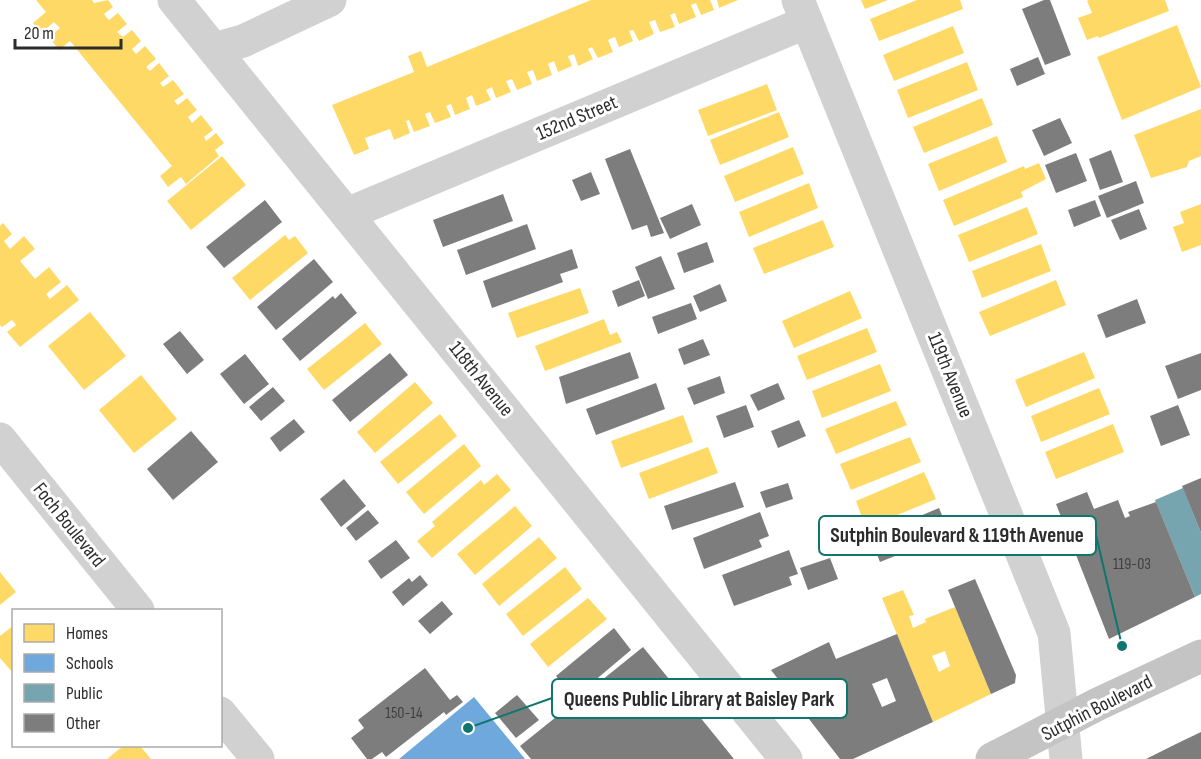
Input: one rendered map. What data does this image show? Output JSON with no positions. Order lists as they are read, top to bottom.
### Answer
{
  "streets": {
    "main road": ["Sutphin Boulevard"],
    "street": [
      "152nd Street",
      "119th Avenue",
      "118th Avenue",
      "Foch Boulevard"
    ]
  },
  "crossings": [
    ["152nd Street", "119th Avenue"],
    ["152nd Street", "118th Avenue"],
    ["119th Avenue", "Sutphin Boulevard"]
  ],
  "places": ["Sutphin Boulevard & 119th Avenue", "Queens Public Library at Baisley Park"],
  "house_numbers": ["119-03", "150-14"],
  "legend": [
    "Homes",
    "Schools",
    "Public",
    "Other"
  ],
  "scale_bar": "20 m"
}
